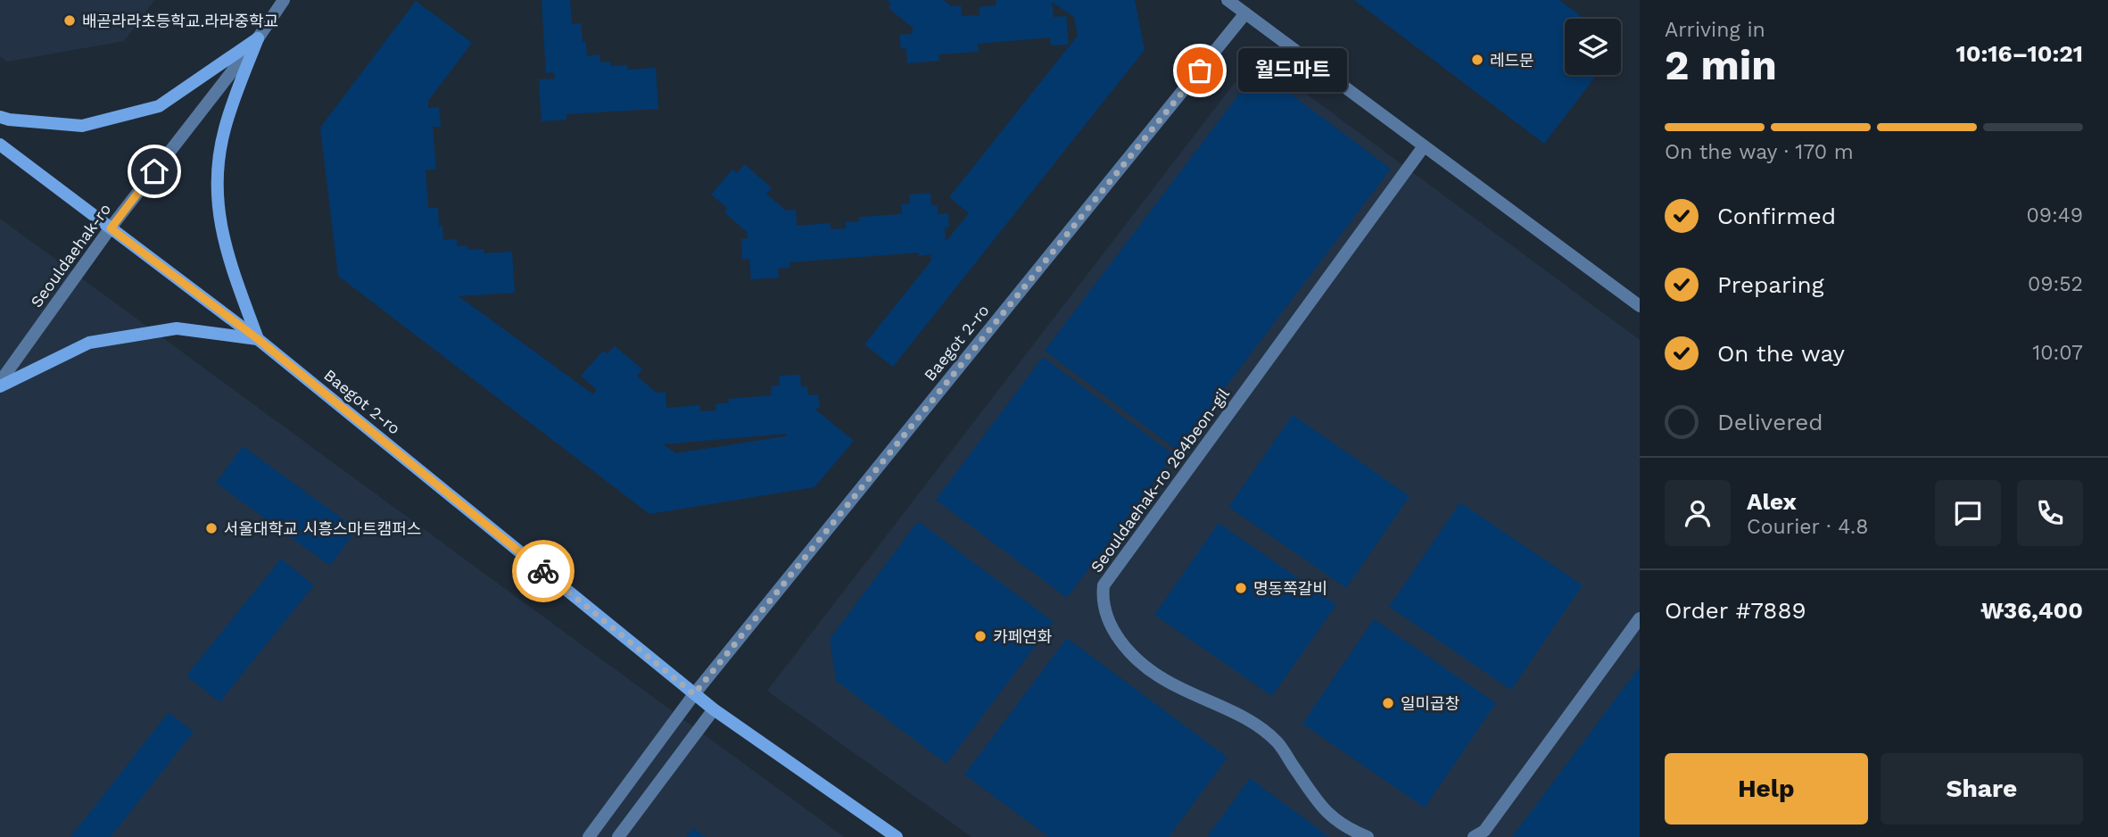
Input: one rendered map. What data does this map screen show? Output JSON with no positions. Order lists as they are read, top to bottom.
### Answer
{
  "streets": {
    "main road": ["Baegot 2-ro"],
    "street": ["Seouldaehak-ro", "Seouldaehak-ro 264beon-gil"]
  },
  "crossings": [
    ["Seouldaehak-ro", "Baegot 2-ro"]
  ],
  "places": [
    "배곧라라초등학교.라라중학교",
    "레드문",
    "월드마트",
    "서울대학교 시흥스마트캠퍼스",
    "명동쪽갈비",
    "카페연화",
    "일미곱창"
  ],
  "page": {
    "heading": ["2 min", "Arriving in", "10:16–10:21"],
    "panel": [
      "Alex",
      "Courier · 4.8",
      "Order #7889",
      "₩36,400"
    ],
    "bubble": "월드마트",
    "bar": "On the way · 170 m",
    "list": [
      ["Confirmed", "09:49"],
      ["Preparing", "09:52"],
      ["On the way", "10:07"],
      "Delivered"
    ],
    "buttons": ["Help", "Share"]
  }
}
